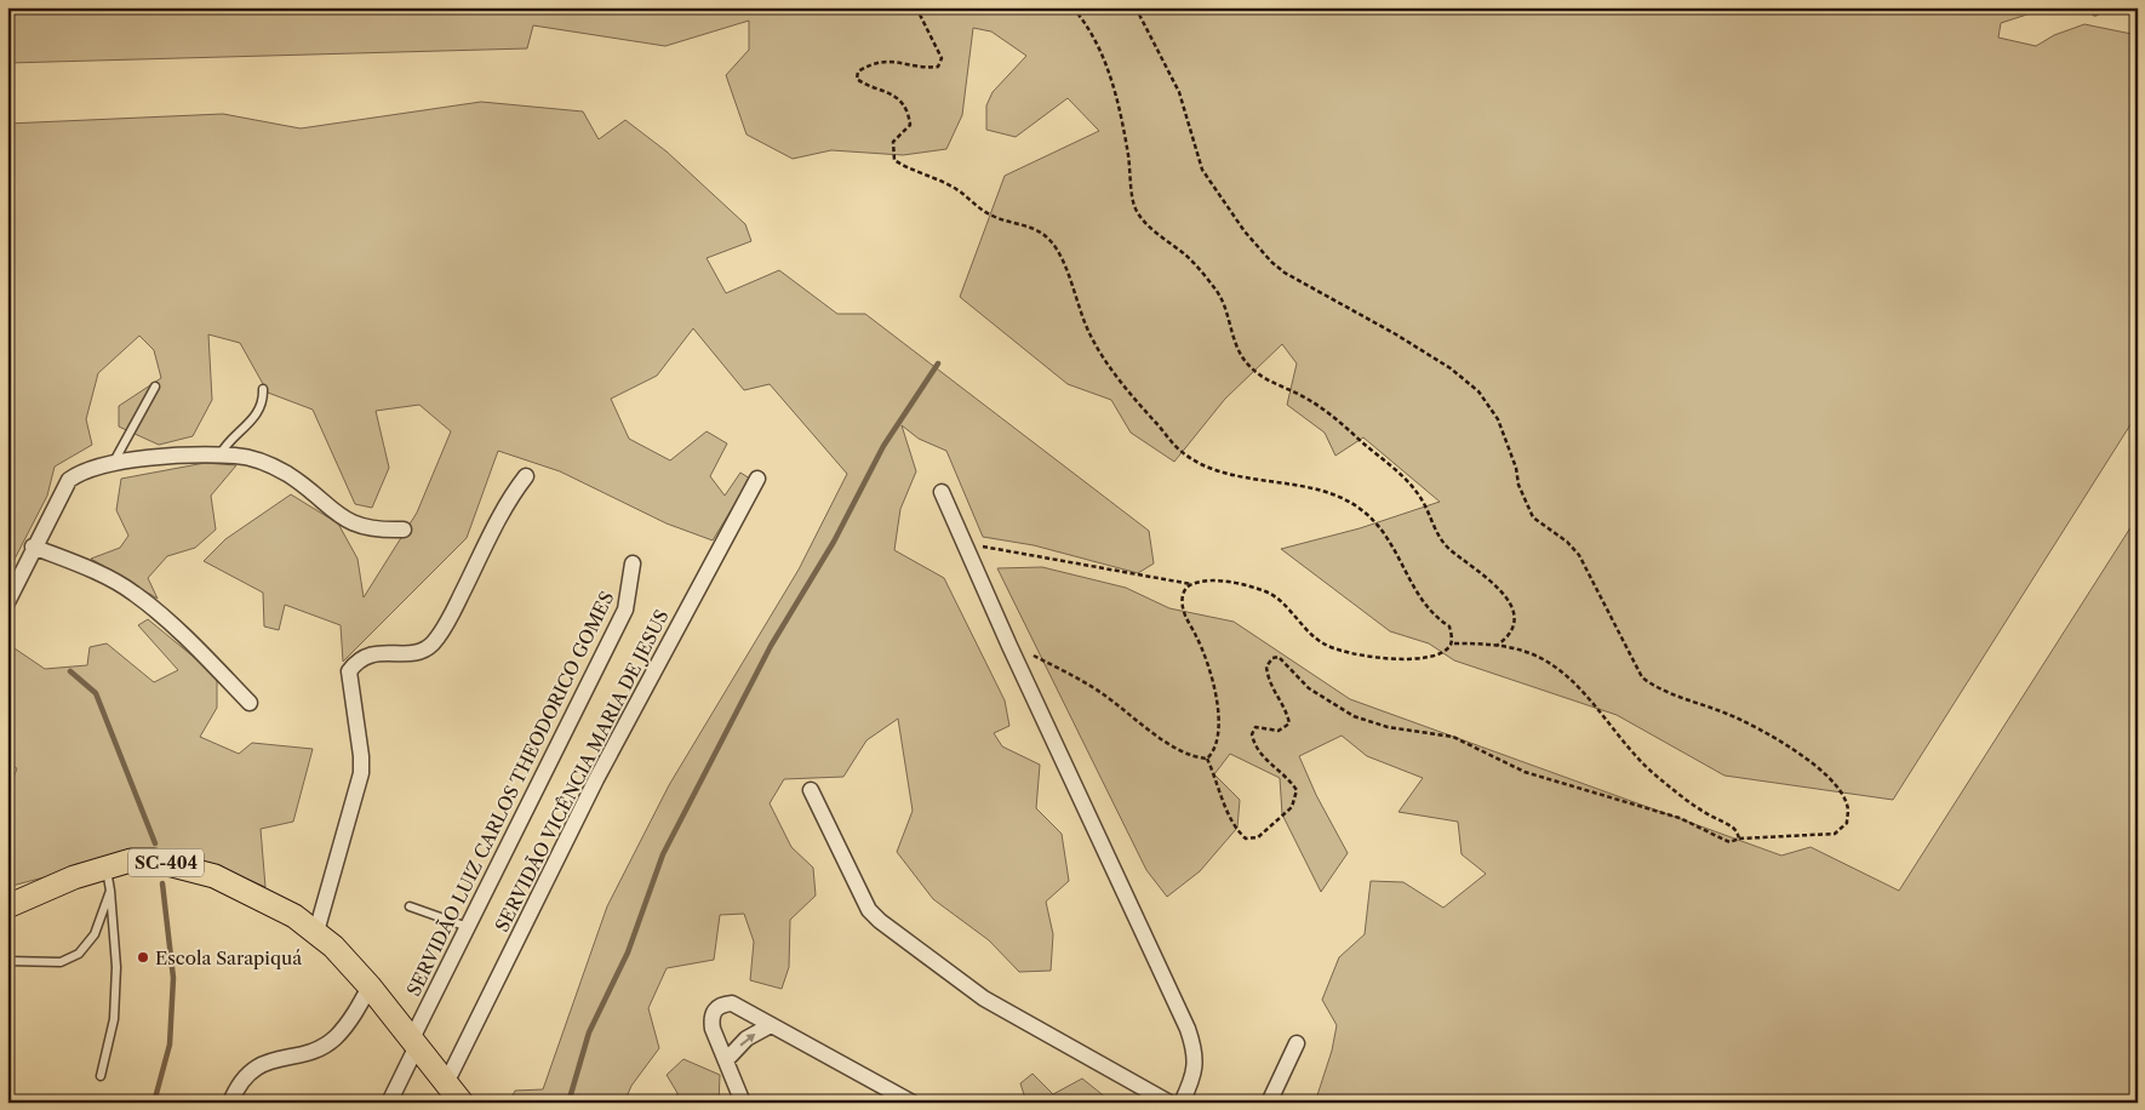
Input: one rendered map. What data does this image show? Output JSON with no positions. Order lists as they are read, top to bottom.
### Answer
{
  "streets": {
    "main road": ["SC-404"],
    "street": ["SERVIDÃO VICÊNCIA MARIA DE JESUS", "SERVIDÃO LUIZ CARLOS THEODORICO GOMES"]
  },
  "crossings": [
    ["SERVIDÃO VICÊNCIA MARIA DE JESUS", "SC-404"],
    ["SERVIDÃO LUIZ CARLOS THEODORICO GOMES", "SC-404"]
  ],
  "places": ["Escola Sarapiquá"]
}
